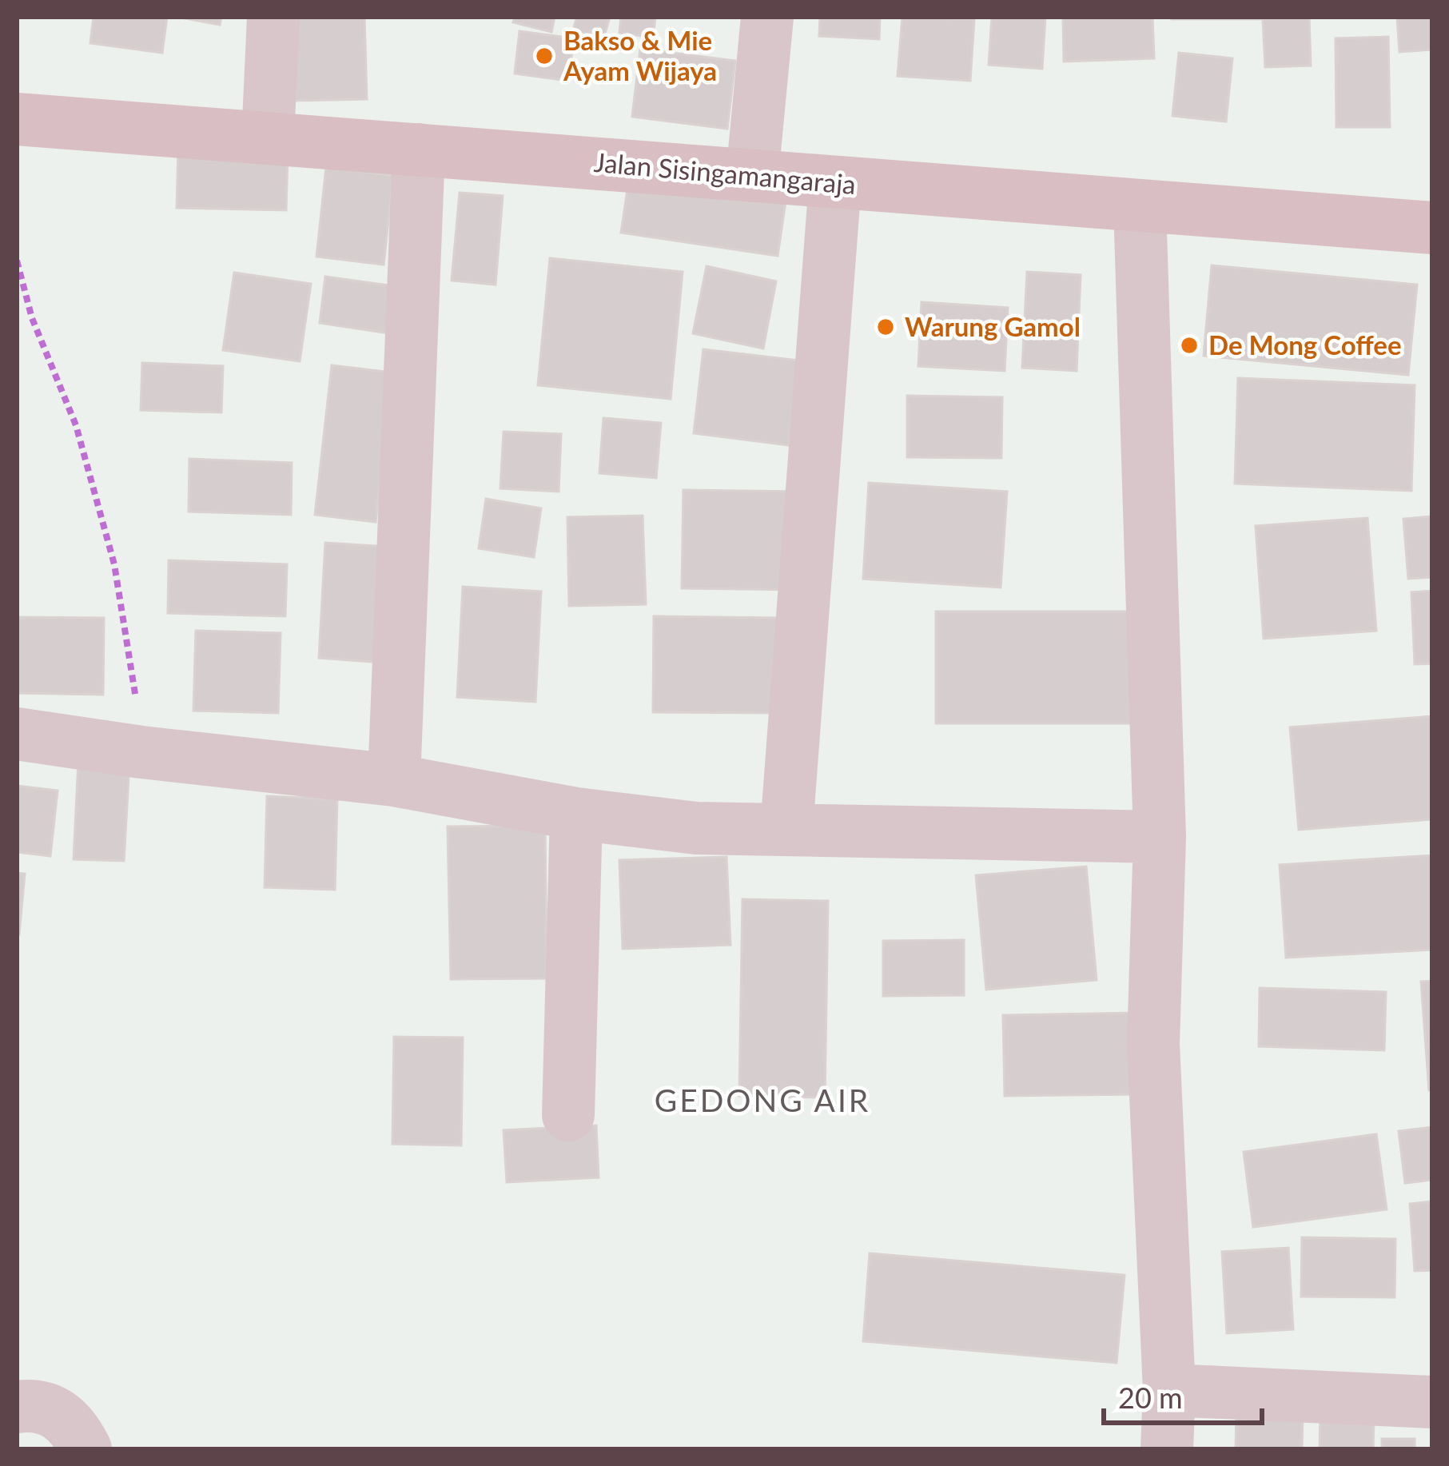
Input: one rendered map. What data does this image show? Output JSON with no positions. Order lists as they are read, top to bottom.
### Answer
{
  "streets": {
    "main road": ["Jalan Sisingamangaraja"]
  },
  "districts": ["GEDONG AIR"],
  "places": ["Bakso & Mie Ayam Wijaya", "Warung Gamol", "De Mong Coffee"],
  "scale_bar": "20 m"
}
